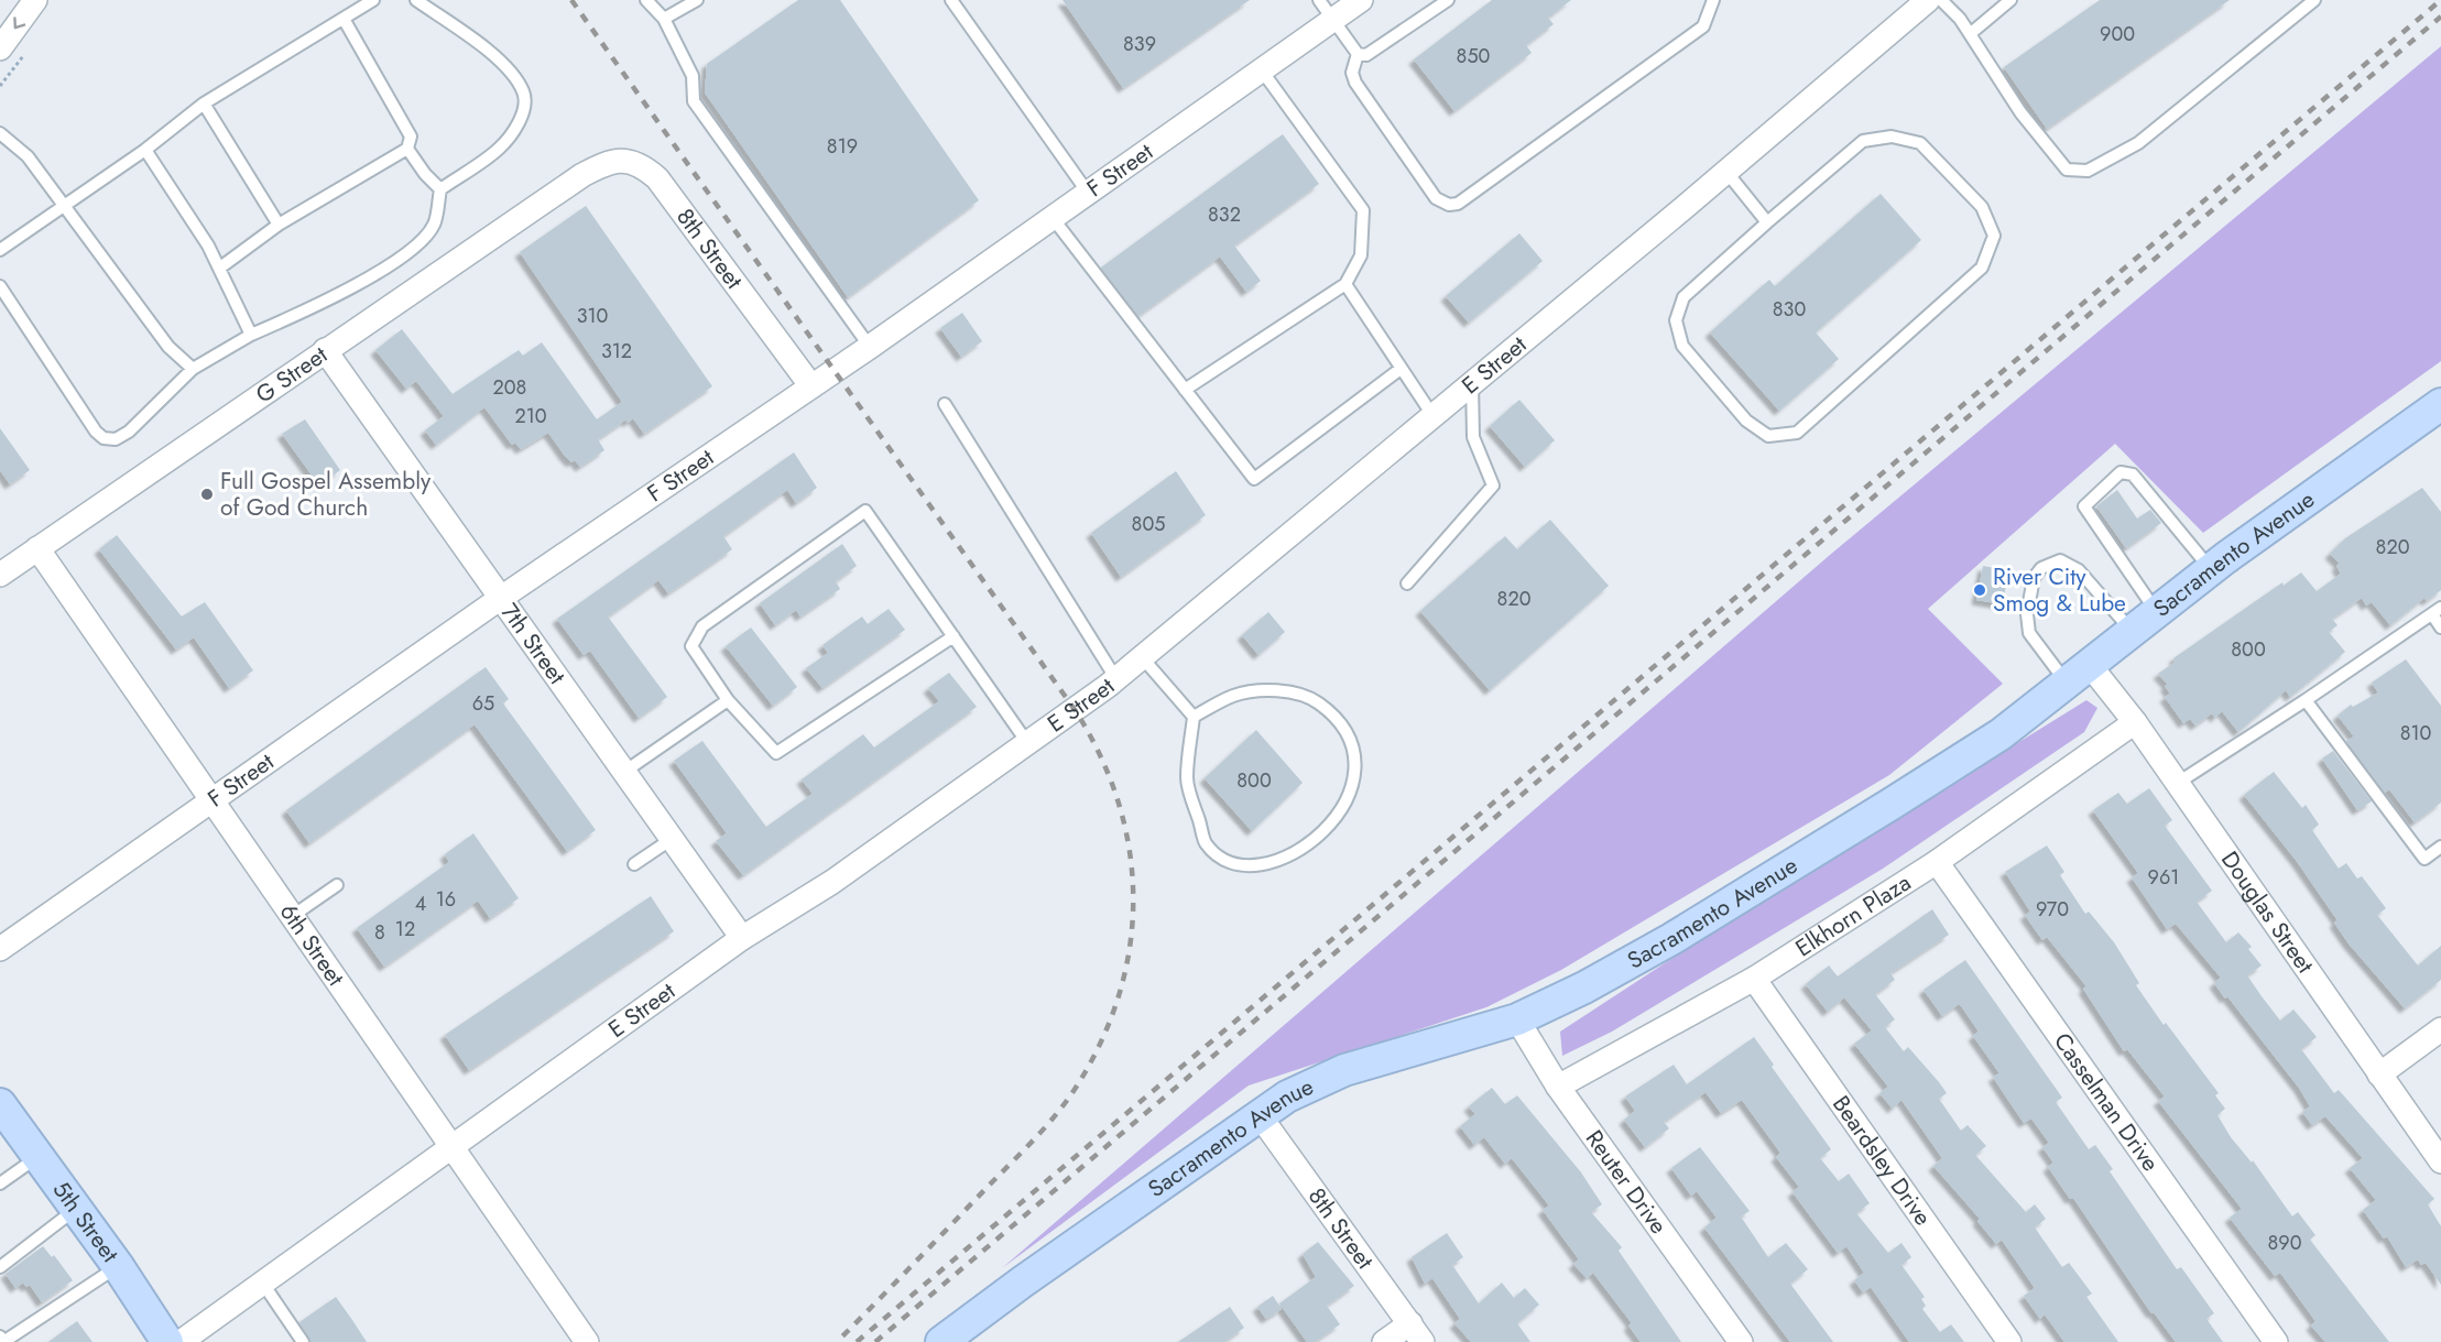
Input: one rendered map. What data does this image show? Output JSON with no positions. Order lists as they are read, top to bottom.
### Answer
{
  "streets": {
    "main road": ["Sacramento Avenue", "5th Street"],
    "street": [
      "F Street",
      "8th Street",
      "E Street",
      "G Street",
      "7th Street",
      "Douglas Street",
      "Elkhorn Plaza",
      "6th Street",
      "Casselman Drive",
      "Beardsley Drive",
      "Reuter Drive"
    ]
  },
  "crossings": [
    ["F Street", "8th Street"],
    ["F Street", "7th Street"],
    ["F Street", "6th Street"],
    ["8th Street", "G Street"],
    ["8th Street", "Sacramento Avenue"],
    ["E Street", "7th Street"],
    ["E Street", "6th Street"],
    ["G Street", "7th Street"],
    ["G Street", "6th Street"],
    ["Sacramento Avenue", "Douglas Street"],
    ["Sacramento Avenue", "Reuter Drive"],
    ["Douglas Street", "Elkhorn Plaza"],
    ["Elkhorn Plaza", "Casselman Drive"],
    ["Elkhorn Plaza", "Beardsley Drive"],
    ["Elkhorn Plaza", "Reuter Drive"]
  ],
  "places": ["Full Gospel Assembly of God Church", "River City Smog & Lube"],
  "house_numbers": [
    "900",
    "839",
    "850",
    "819",
    "832",
    "830",
    "310",
    "312",
    "208",
    "210",
    "805",
    "820",
    "820",
    "800",
    "65",
    "810",
    "800",
    "961",
    "16",
    "4",
    "970",
    "12",
    "8",
    "890"
  ]
}
